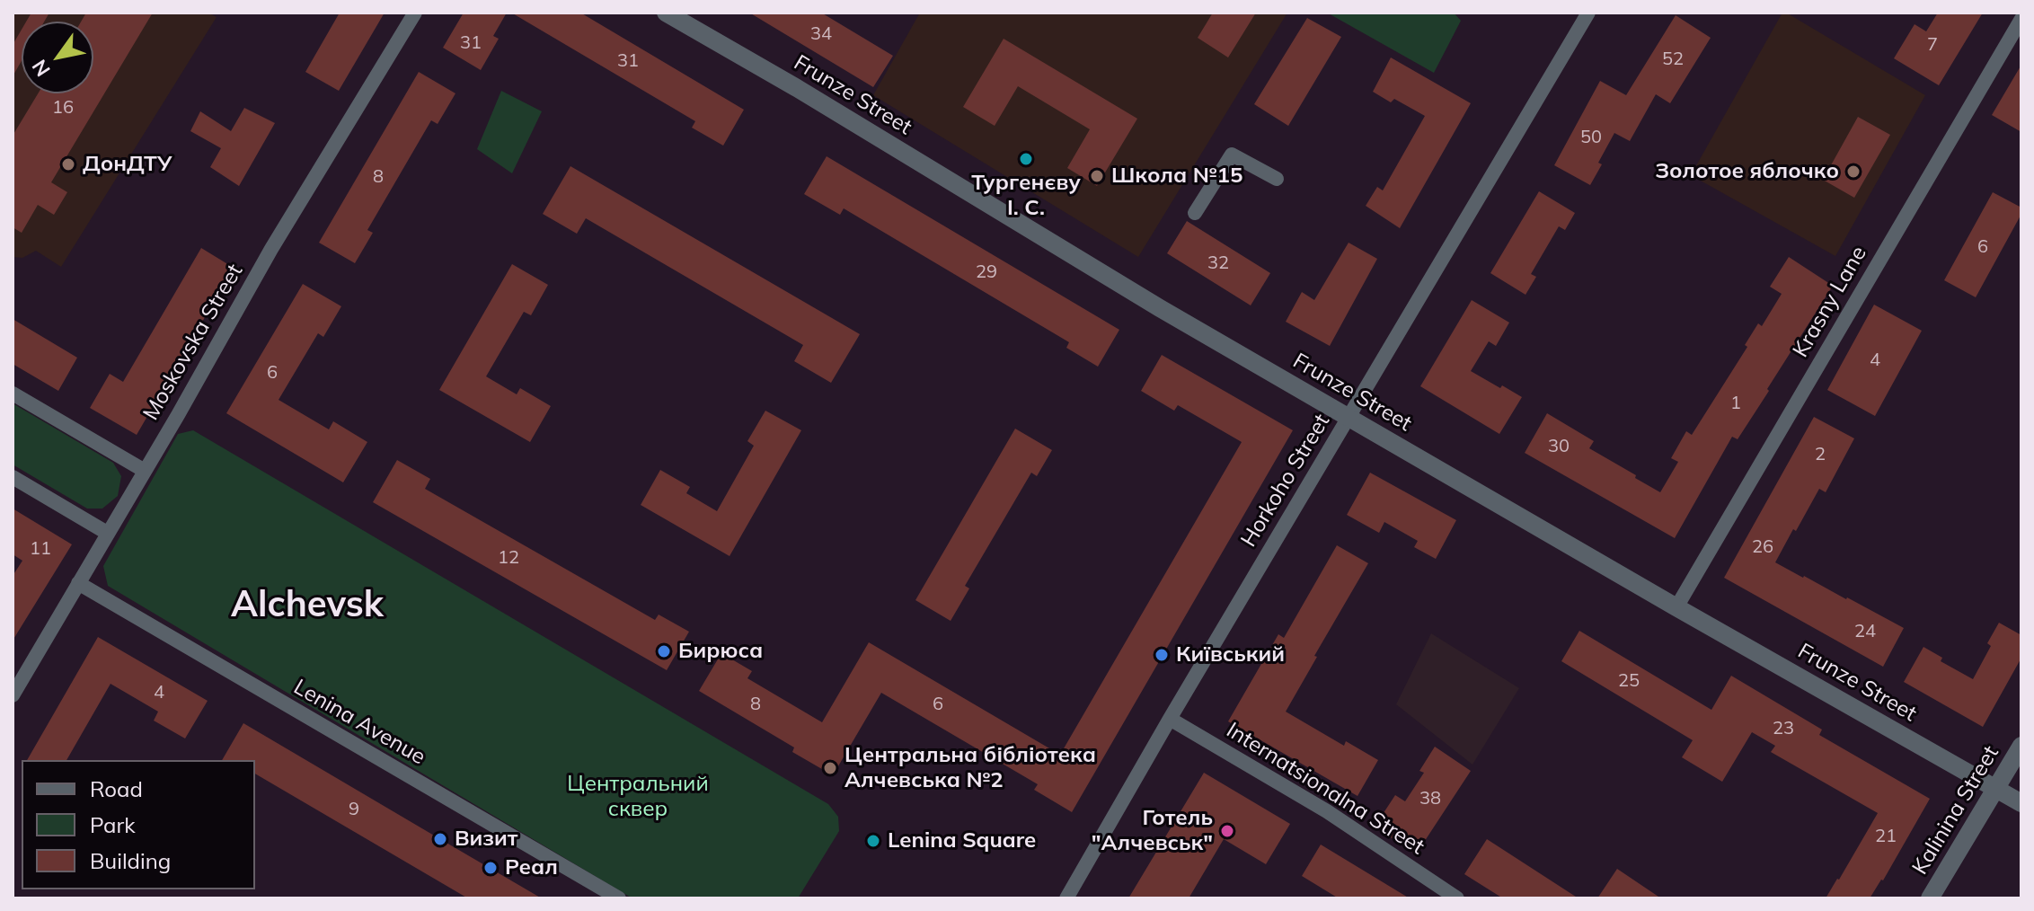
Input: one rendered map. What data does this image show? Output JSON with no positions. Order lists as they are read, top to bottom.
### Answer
{
  "streets": {
    "street": [
      "Frunze Street",
      "Krasny Lane",
      "Moskovska Street",
      "Horkoho Street",
      "Lenina Avenue",
      "Internatsionalna Street",
      "Kalinina Street"
    ]
  },
  "crossings": [
    ["Frunze Street", "Krasny Lane"],
    ["Frunze Street", "Horkoho Street"],
    ["Frunze Street", "Kalinina Street"],
    ["Moskovska Street", "Lenina Avenue"],
    ["Horkoho Street", "Internatsionalna Street"]
  ],
  "districts": ["Alchevsk"],
  "parks": ["Центральний сквер"],
  "places": [
    "Тургенєву І. С.",
    "ДонДТУ",
    "Золотое яблочко",
    "Школа №15",
    "Бирюса",
    "Київський",
    "Центральна бібліотека Алчевська №2",
    "Готель \"Алчевськ\"",
    "Визит",
    "Lenina Square",
    "Реал"
  ],
  "house_numbers": [
    "34",
    "31",
    "7",
    "52",
    "31",
    "16",
    "50",
    "8",
    "6",
    "32",
    "29",
    "4",
    "6",
    "1",
    "30",
    "2",
    "26",
    "11",
    "12",
    "24",
    "25",
    "4",
    "8",
    "6",
    "23",
    "38",
    "9",
    "21"
  ],
  "legend": ["Road", "Park", "Building"],
  "north": "bottom left"
}
